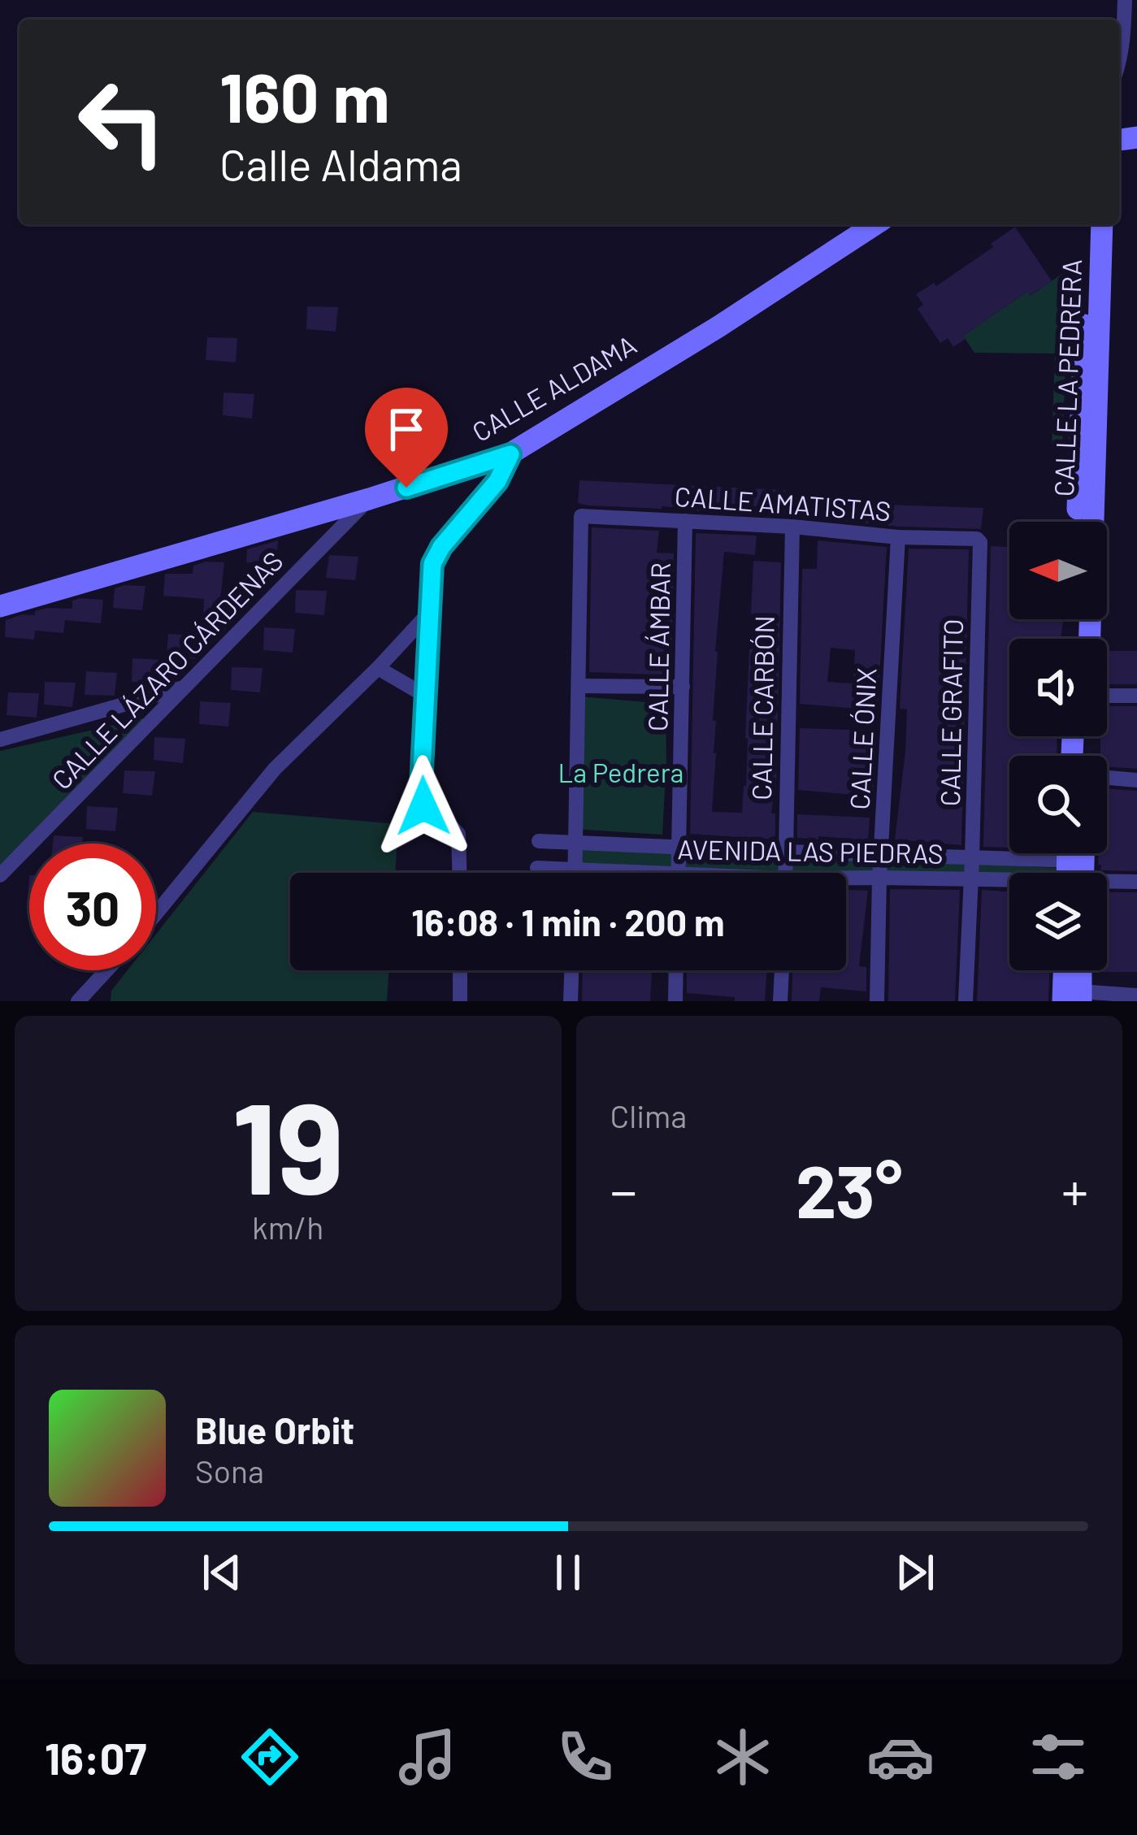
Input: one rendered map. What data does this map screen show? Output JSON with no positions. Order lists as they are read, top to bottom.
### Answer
{
  "streets": {
    "main road": ["CALLE LA PEDRERA", "CALLE ALDAMA"],
    "street": [
      "CALLE AMATISTAS",
      "CALLE ÁMBAR",
      "CALLE LÁZARO CÁRDENAS",
      "CALLE CARBÓN",
      "CALLE GRAFITO",
      "CALLE ÓNIX",
      "AVENIDA LAS PIEDRAS"
    ]
  },
  "crossings": [
    ["CALLE ALDAMA", "CALLE LÁZARO CÁRDENAS"],
    ["CALLE AMATISTAS", "CALLE ÁMBAR"],
    ["CALLE AMATISTAS", "CALLE CARBÓN"],
    ["CALLE AMATISTAS", "CALLE GRAFITO"],
    ["CALLE AMATISTAS", "CALLE ÓNIX"],
    ["CALLE ÁMBAR", "AVENIDA LAS PIEDRAS"],
    ["CALLE CARBÓN", "AVENIDA LAS PIEDRAS"],
    ["CALLE GRAFITO", "AVENIDA LAS PIEDRAS"],
    ["CALLE ÓNIX", "AVENIDA LAS PIEDRAS"]
  ],
  "parks": ["La Pedrera"],
  "north": "left",
  "page": {
    "turn": ["160 m", "Calle Aldama"],
    "limit": "30",
    "trip": "16:08 · 1 min · 200 m",
    "tile": [
      ["19", "km/h"],
      "Clima"
    ],
    "heat": ["−", "23°", "+"],
    "song": ["Blue Orbit", "Sona"],
    "tabs": "16:07"
  }
}
